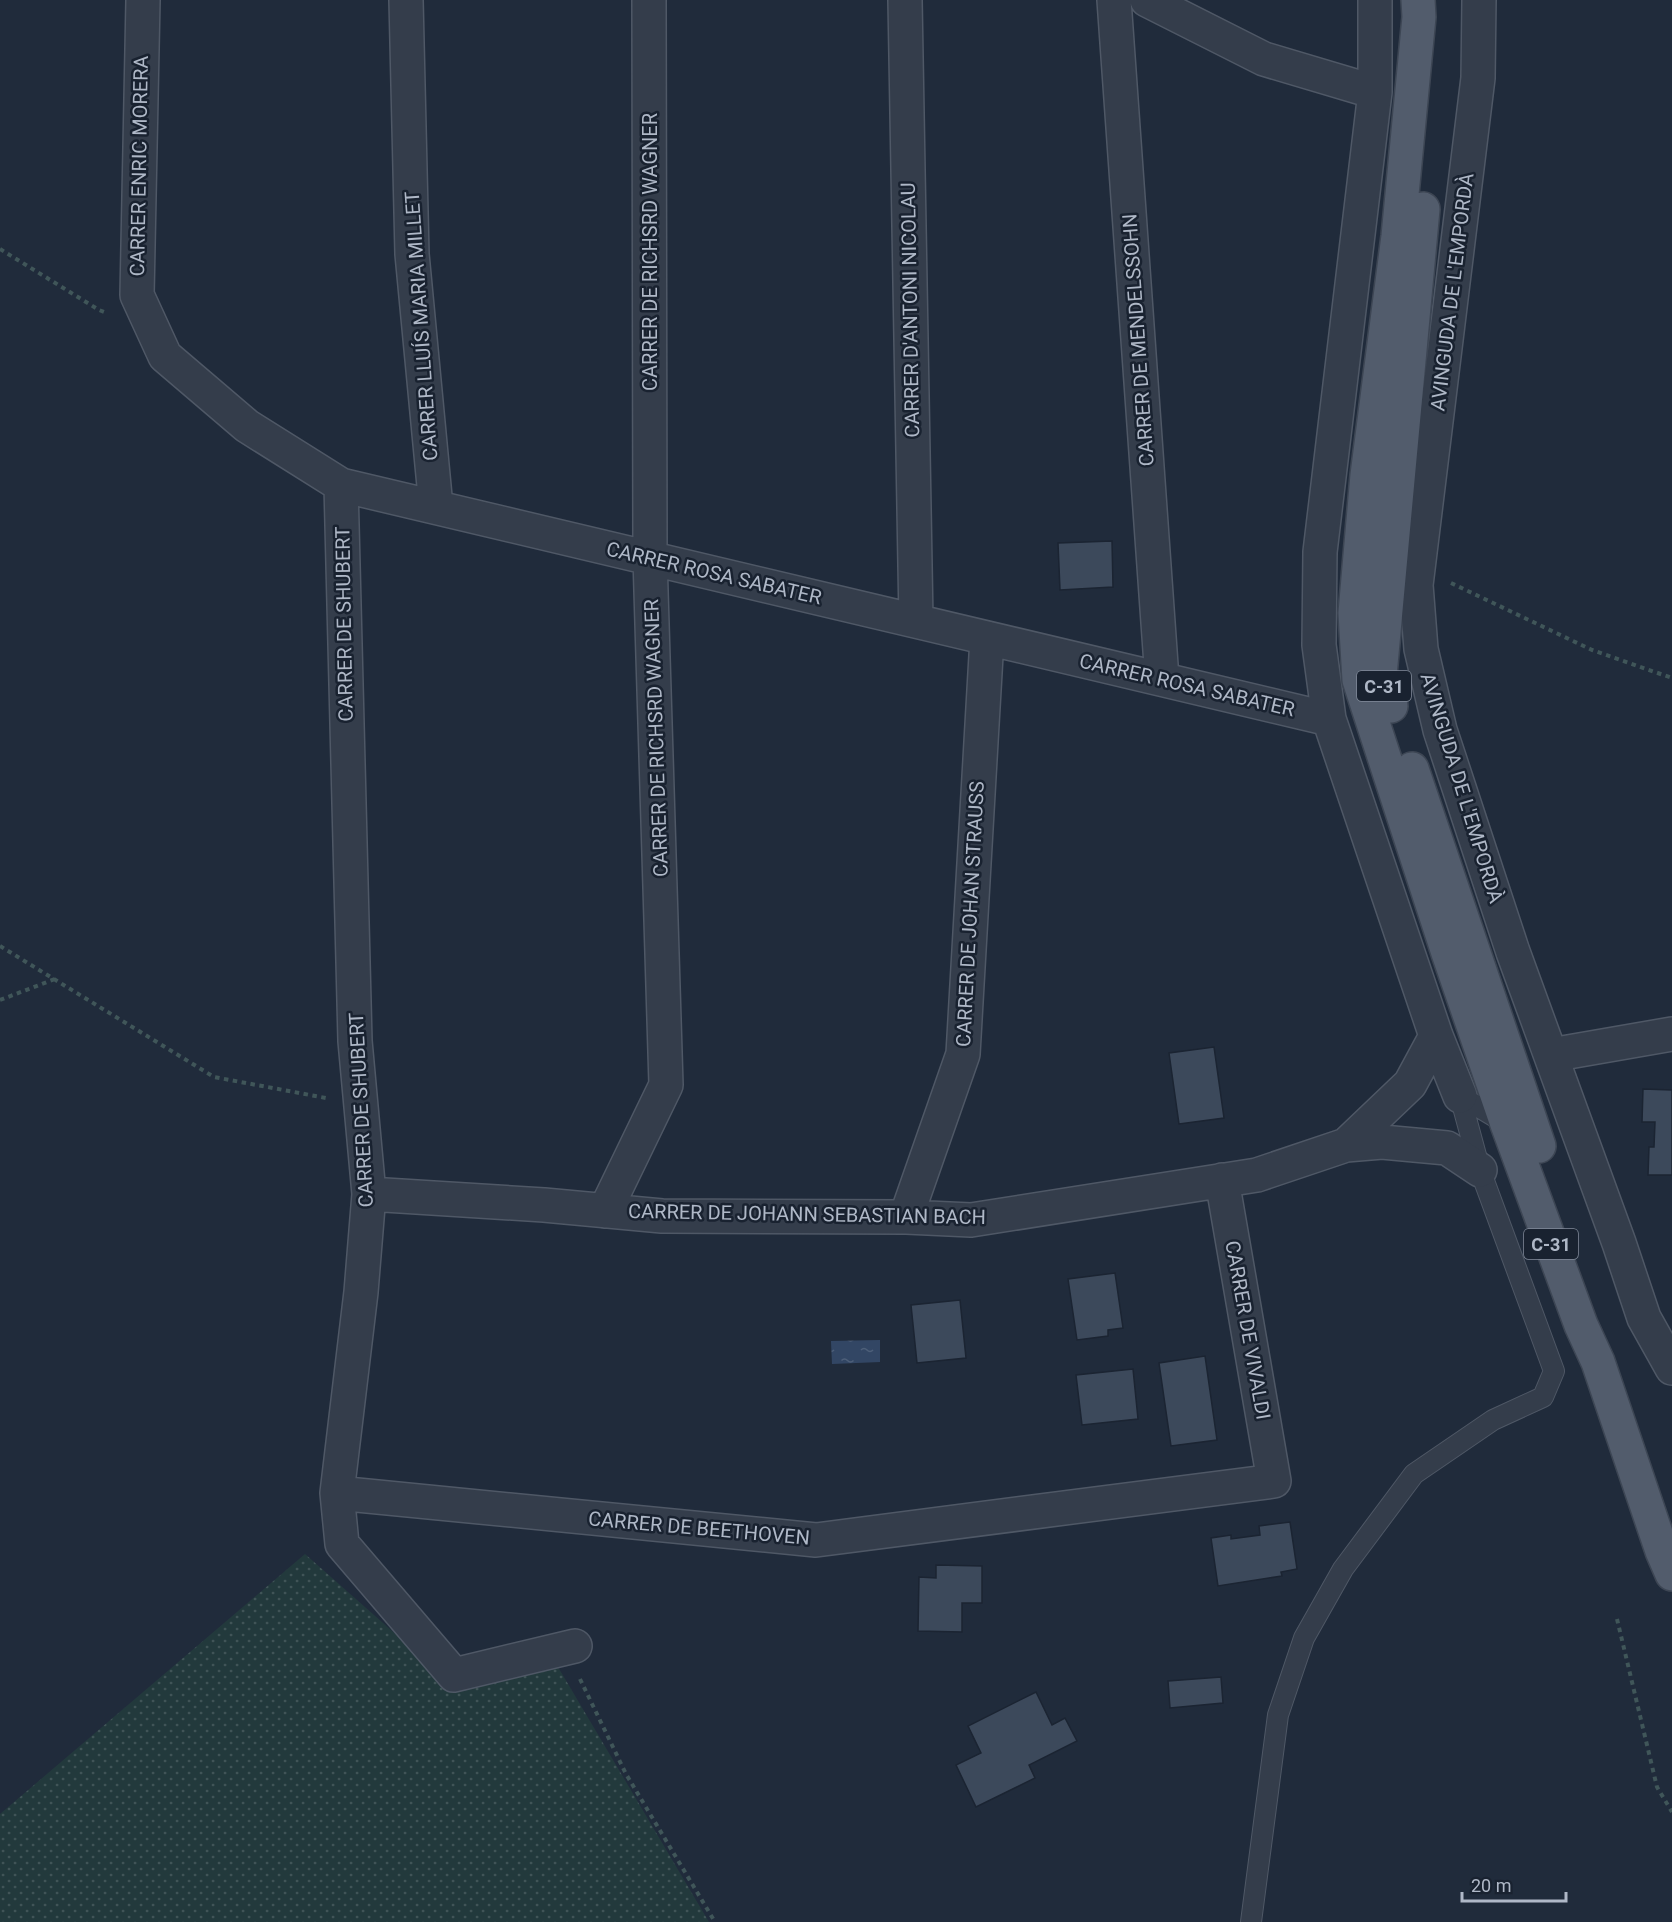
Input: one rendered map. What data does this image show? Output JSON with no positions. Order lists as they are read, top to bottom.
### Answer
{
  "streets": {
    "main road": ["C-31"],
    "street": [
      "CARRER ENRIC MORERA",
      "CARRER DE RICHSRD WAGNER",
      "AVINGUDA DE L'EMPORDÀ",
      "CARRER D'ANTONI NICOLAU",
      "CARRER LLUÍS MARIA MILLET",
      "CARRER DE MENDELSSOHN",
      "CARRER ROSA SABATER",
      "CARRER DE SHUBERT",
      "CARRER DE JOHAN STRAUSS",
      "CARRER DE JOHANN SEBASTIAN BACH",
      "CARRER DE VIVALDI",
      "CARRER DE BEETHOVEN"
    ]
  },
  "crossings": [
    ["CARRER ENRIC MORERA", "CARRER ROSA SABATER"],
    ["CARRER DE RICHSRD WAGNER", "CARRER ROSA SABATER"],
    ["CARRER DE RICHSRD WAGNER", "CARRER DE JOHANN SEBASTIAN BACH"],
    ["CARRER D'ANTONI NICOLAU", "CARRER ROSA SABATER"],
    ["CARRER LLUÍS MARIA MILLET", "CARRER ROSA SABATER"],
    ["CARRER DE MENDELSSOHN", "CARRER ROSA SABATER"],
    ["CARRER ROSA SABATER", "CARRER DE SHUBERT"],
    ["CARRER ROSA SABATER", "CARRER DE JOHAN STRAUSS"],
    ["CARRER DE SHUBERT", "CARRER DE JOHANN SEBASTIAN BACH"],
    ["CARRER DE SHUBERT", "CARRER DE BEETHOVEN"],
    ["CARRER DE JOHAN STRAUSS", "CARRER DE JOHANN SEBASTIAN BACH"],
    ["CARRER DE JOHANN SEBASTIAN BACH", "CARRER DE VIVALDI"],
    ["CARRER DE VIVALDI", "CARRER DE BEETHOVEN"]
  ],
  "scale_bar": "20 m"
}
